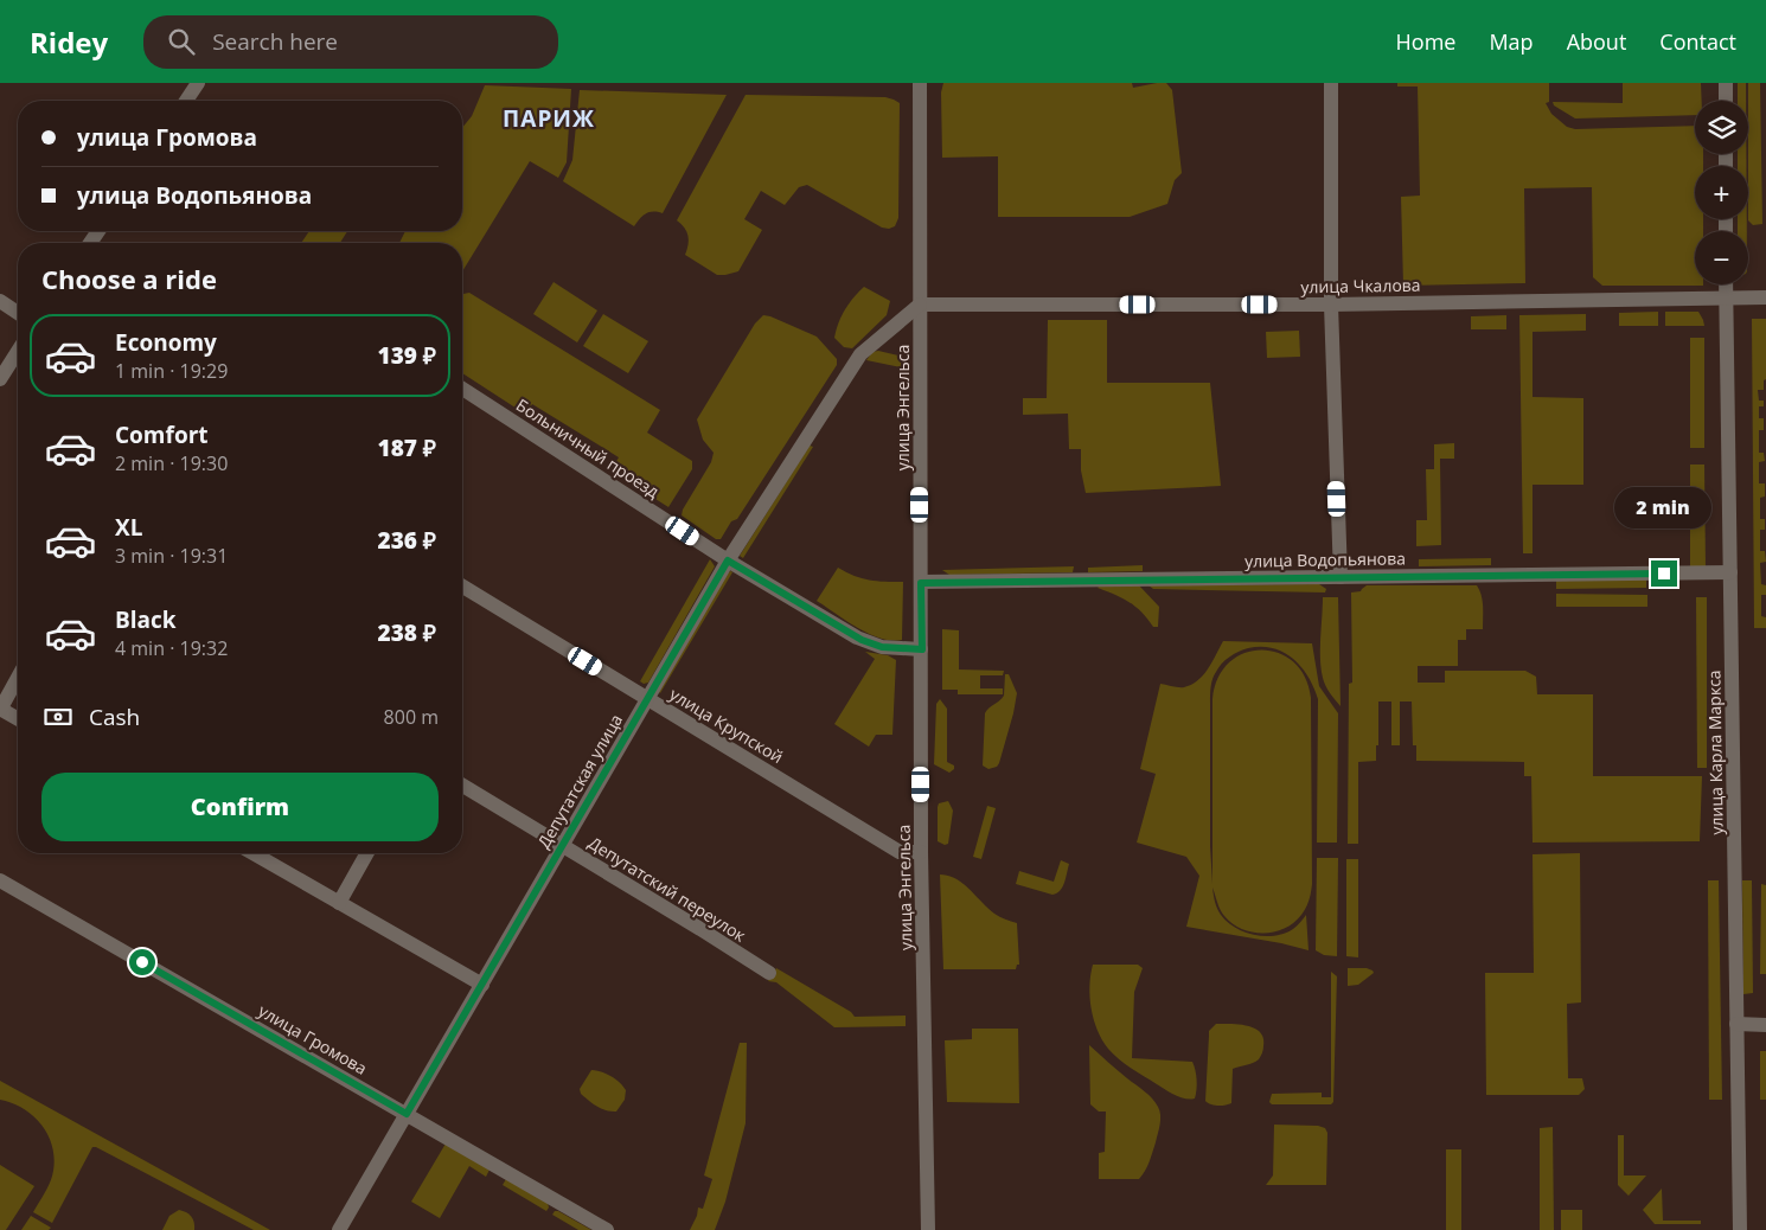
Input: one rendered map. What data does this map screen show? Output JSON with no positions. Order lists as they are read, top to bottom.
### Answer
{
  "streets": {
    "street": [
      "улица Чкалова",
      "улица Энгельса",
      "Больничный проезд",
      "улица Водопьянова",
      "улица Крупской",
      "улица Карла Маркса",
      "Депутатская улица",
      "Депутатский переулок",
      "улица Громова"
    ]
  },
  "crossings": [
    ["улица Чкалова", "улица Энгельса"],
    ["улица Чкалова", "улица Карла Маркса"],
    ["улица Чкалова", "Депутатская улица"],
    ["улица Энгельса", "Больничный проезд"],
    ["улица Энгельса", "улица Водопьянова"],
    ["улица Энгельса", "улица Крупской"],
    ["улица Энгельса", "Депутатская улица"],
    ["Больничный проезд", "Депутатская улица"],
    ["улица Водопьянова", "улица Карла Маркса"],
    ["улица Крупской", "Депутатская улица"],
    ["Депутатская улица", "Депутатский переулок"],
    ["Депутатская улица", "улица Громова"]
  ],
  "districts": ["ПАРИЖ"],
  "page": {
    "header": "Ridey",
    "search": "Search here",
    "nav": [
      "Home",
      "Map",
      "About",
      "Contact"
    ],
    "map_buttons": ["+", "−"],
    "banner": ["улица Громова", "улица Водопьянова"],
    "heading": "Choose a ride",
    "list": [
      {
        "name": "Economy",
        "note": "1 min · 19:29",
        "value": "139 ₽"
      },
      {
        "name": "Comfort",
        "note": "2 min · 19:30",
        "value": "187 ₽"
      },
      {
        "name": "XL",
        "note": "3 min · 19:31",
        "value": "236 ₽"
      },
      {
        "name": "Black",
        "note": "4 min · 19:32",
        "value": "238 ₽"
      }
    ],
    "bubble": "2 min",
    "pay": ["Cash", "800 m"],
    "buttons": "Confirm"
  }
}
